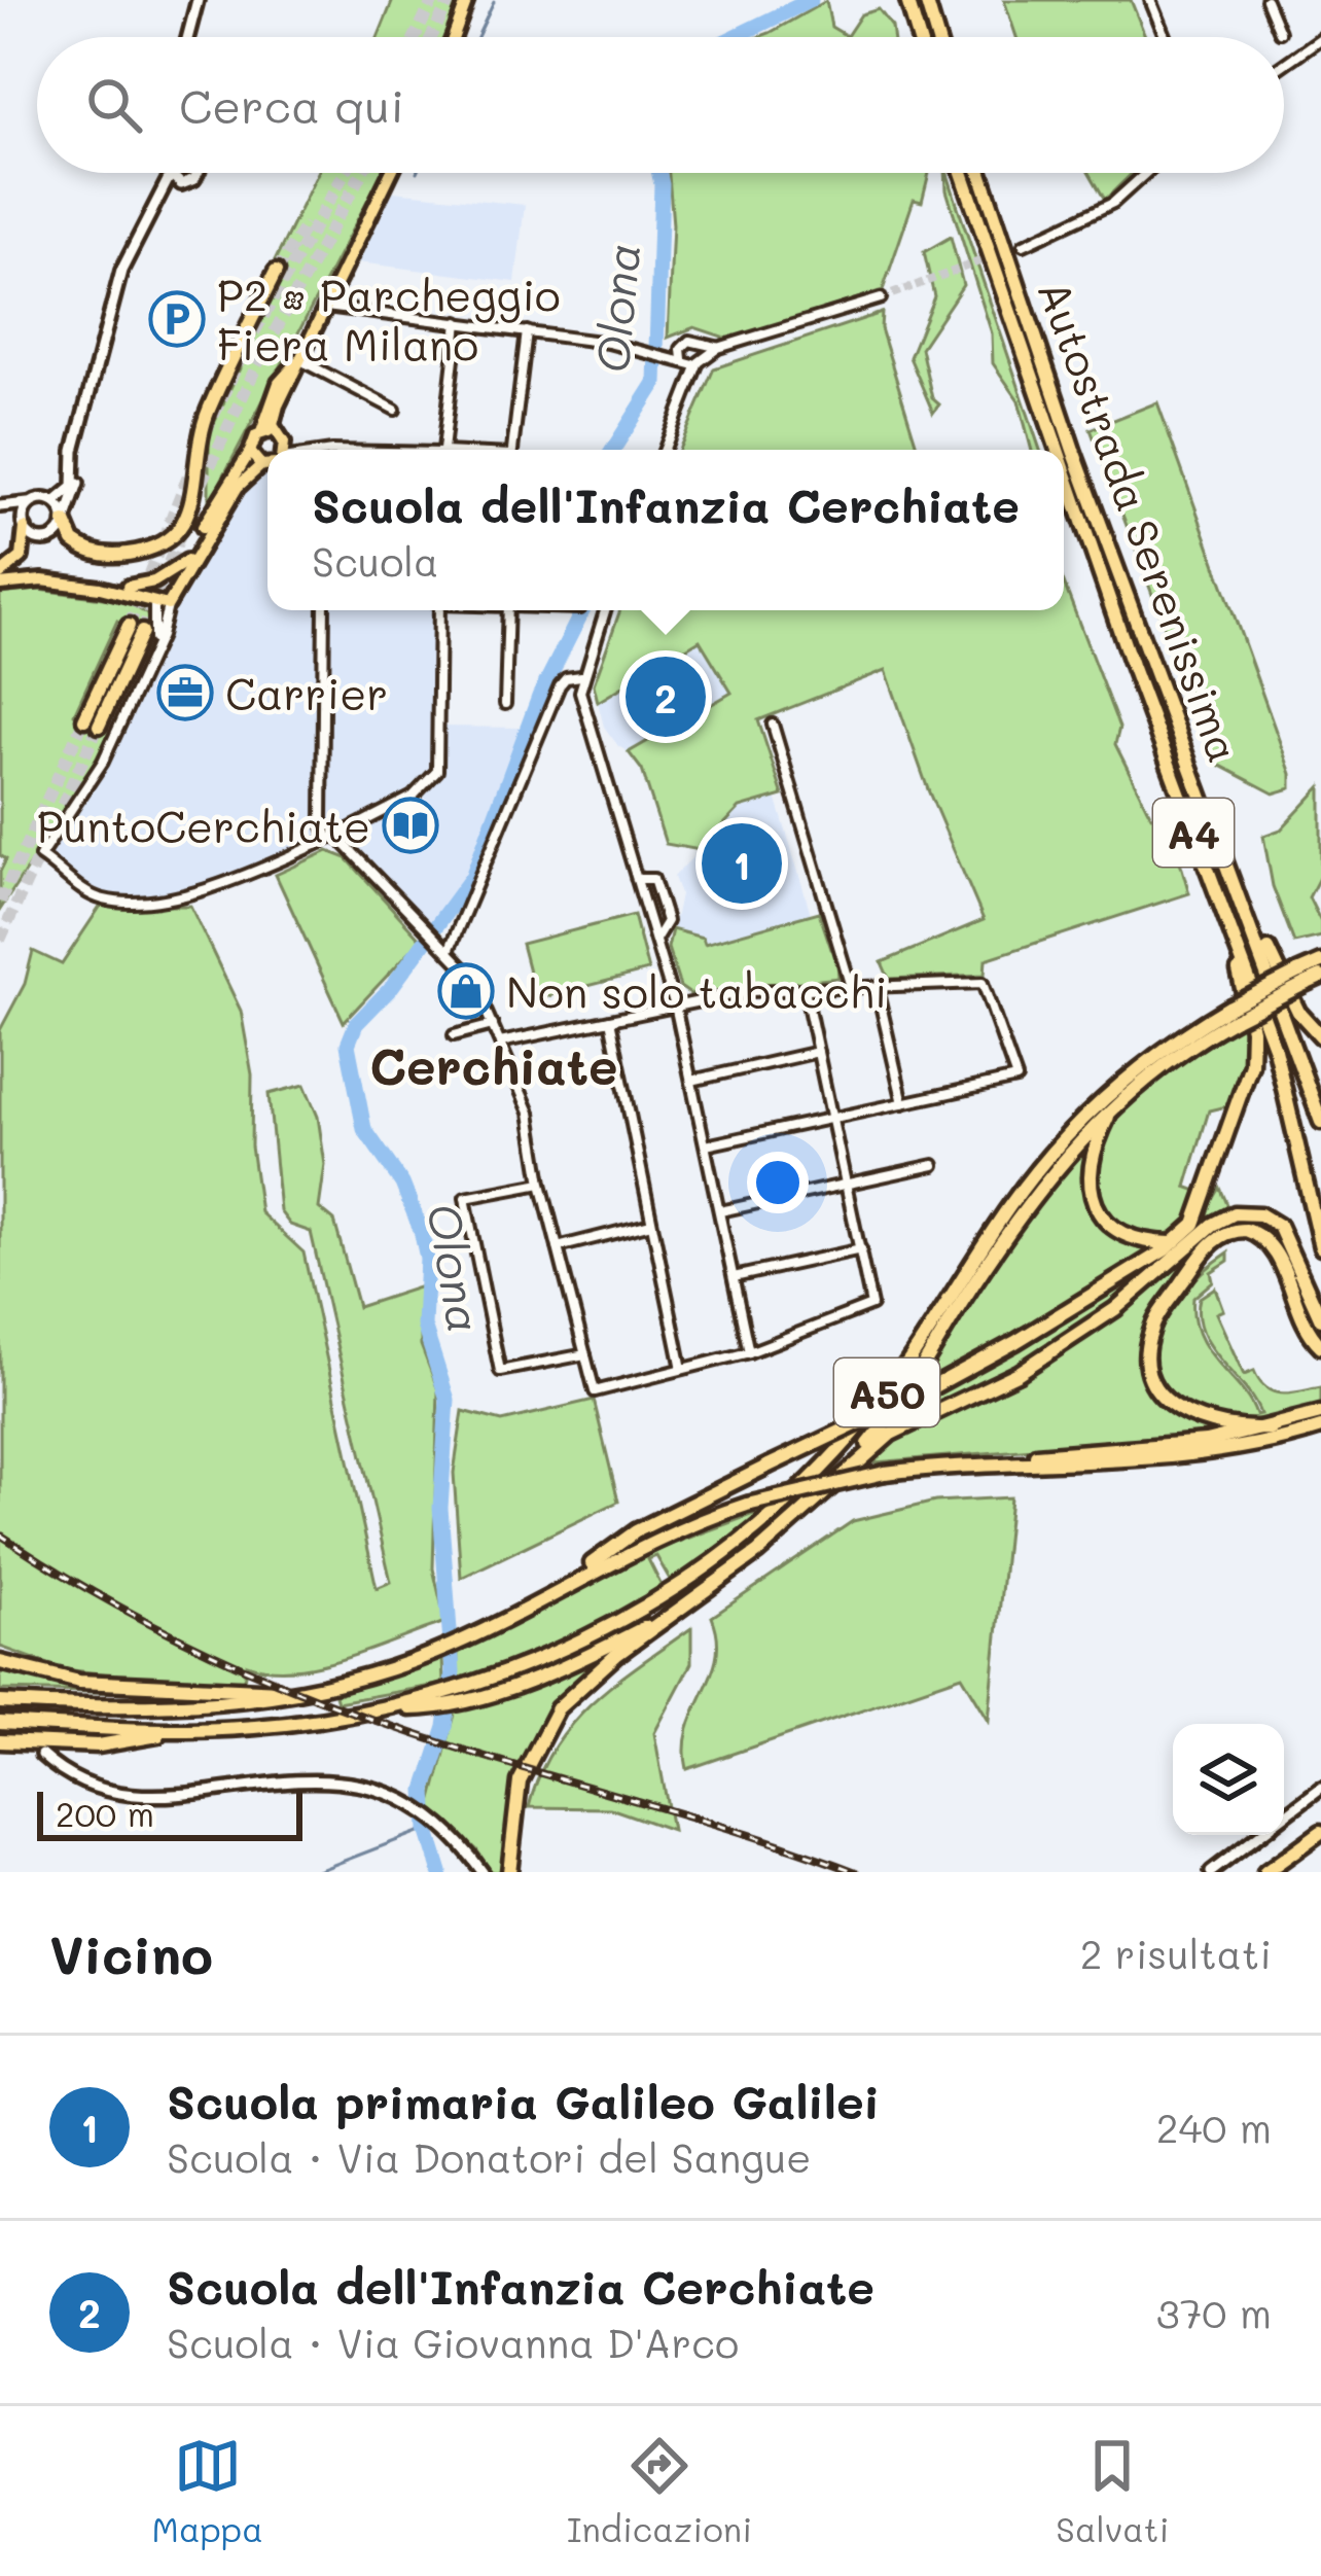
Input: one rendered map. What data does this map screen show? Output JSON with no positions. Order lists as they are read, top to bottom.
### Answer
{
  "streets": {
    "highway": ["Autostrada Serenissima", "A4", "A50"]
  },
  "districts": ["Cerchiate"],
  "water": ["Olona"],
  "places": {
    "parking": ["P2 • Parcheggio Fiera Milano"],
    "office": ["Carrier"],
    "library": ["PuntoCerchiate"],
    "shop": ["Non solo tabacchi"]
  },
  "scale_bar": "200 m",
  "page": {
    "search": "Cerca qui",
    "popup": ["Scuola dell'Infanzia Cerchiate", "Scuola"],
    "pins": ["2", "1"],
    "scale": "200 m",
    "heading": ["Vicino", "2 risultati"],
    "list": [
      {
        "mark": "1",
        "name": "Scuola primaria Galileo Galilei",
        "note": "Scuola · Via Donatori del Sangue",
        "value": "240 m"
      },
      {
        "mark": "2",
        "name": "Scuola dell'Infanzia Cerchiate",
        "note": "Scuola · Via Giovanna D'Arco",
        "value": "370 m"
      }
    ],
    "nav": ["Mappa", "Indicazioni", "Salvati"]
  }
}
